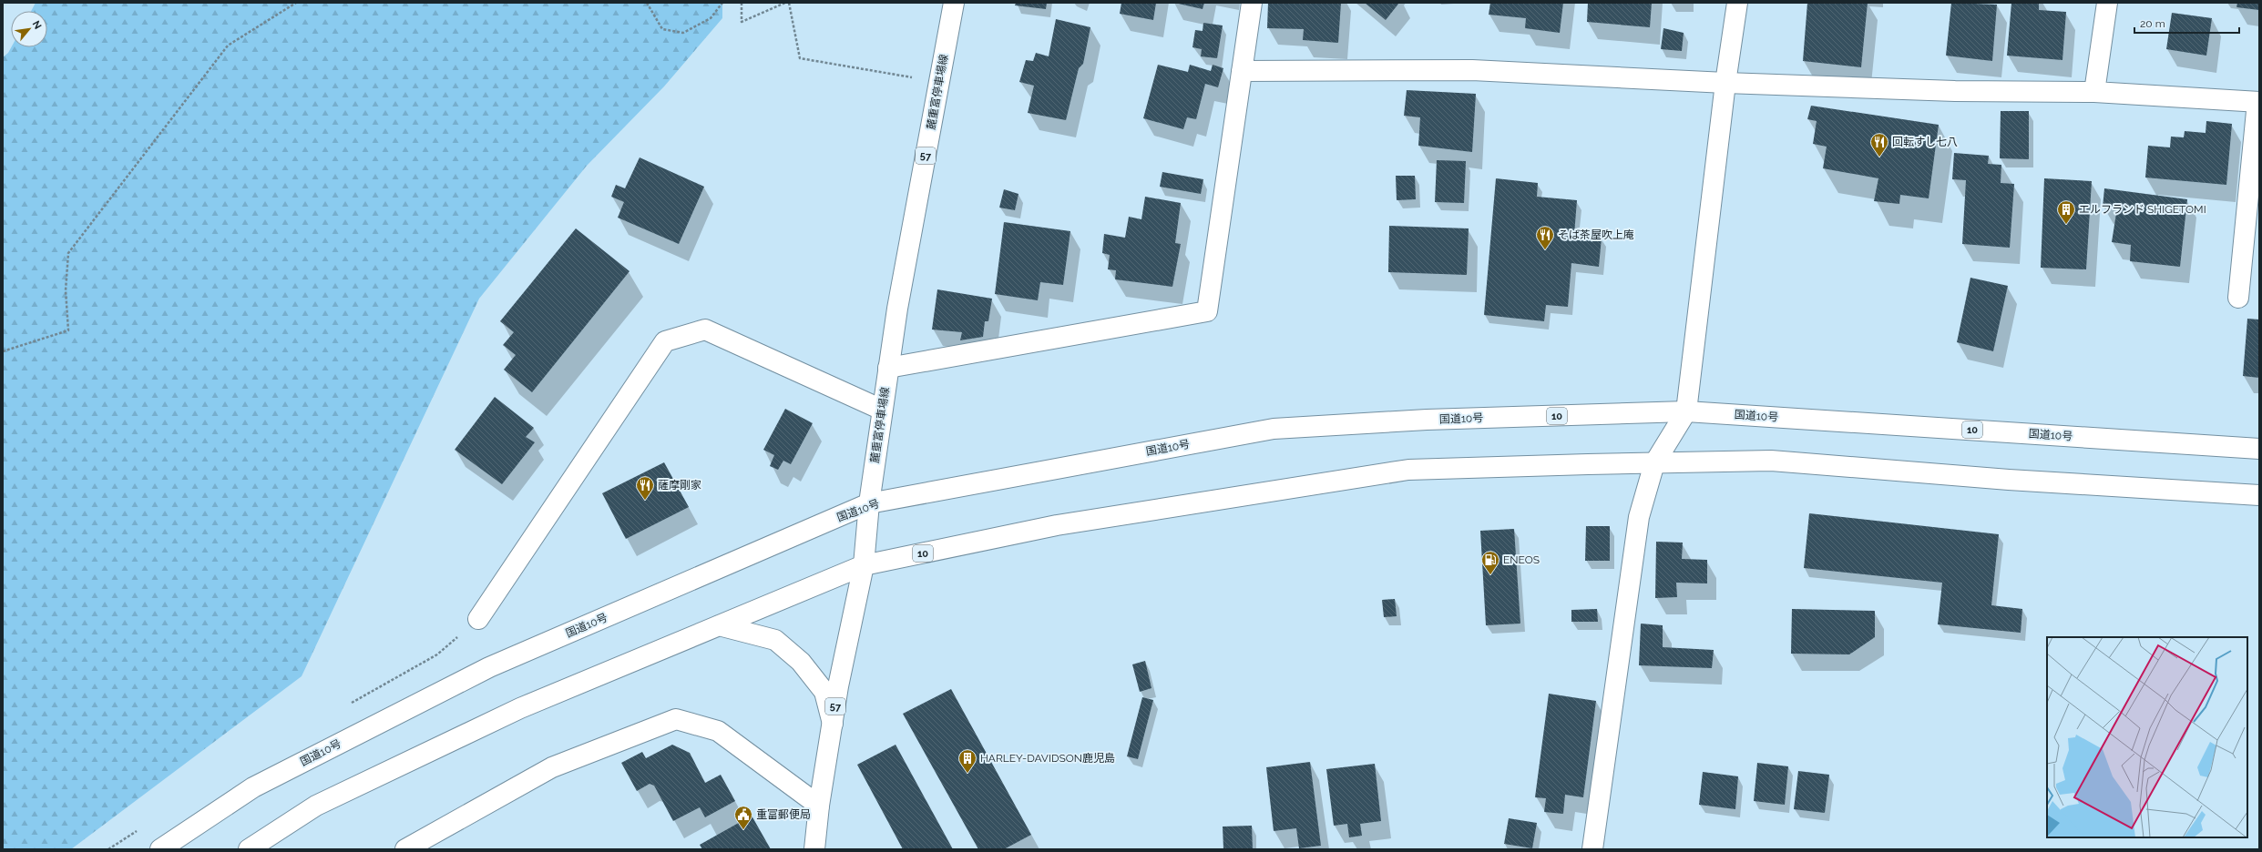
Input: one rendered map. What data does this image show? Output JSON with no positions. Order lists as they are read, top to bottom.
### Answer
{
  "streets": {
    "main road": [
      "麓重富停車場線",
      "57",
      "10",
      "国道10号"
    ]
  },
  "crossings": [
    ["麓重富停車場線", "10"],
    ["麓重富停車場線", "国道10号"]
  ],
  "places": {
    "restaurant": ["回転すし七八", "そば茶屋吹上庵", "薩摩剛家"],
    "building": ["エルフランド SHIGETOMI", "HARLEY-DAVIDSON鹿児島"],
    "fuel station": ["ENEOS"],
    "public building": ["重富郵便局"]
  },
  "scale_bar": "20 m",
  "north": "top right"
}
